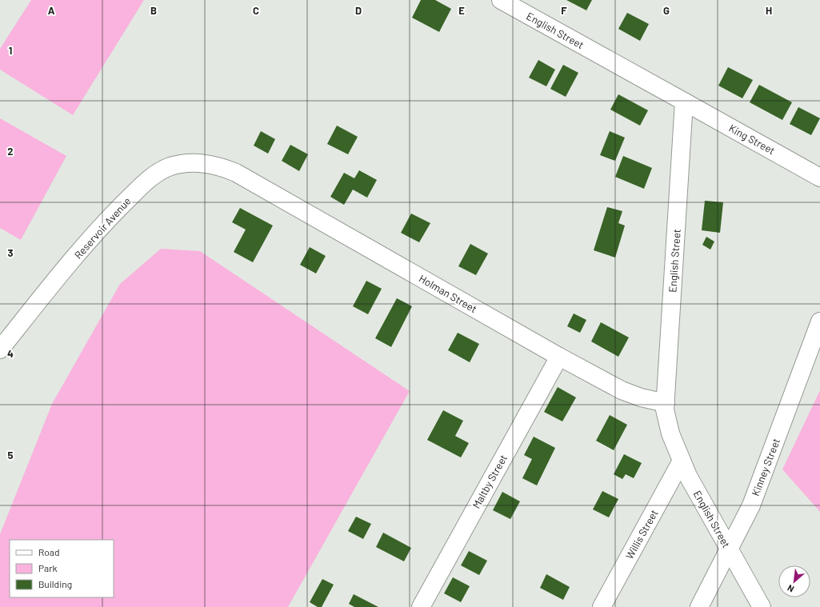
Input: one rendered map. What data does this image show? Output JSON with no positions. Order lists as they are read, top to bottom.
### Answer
{
  "streets": {
    "street": [
      "English Street",
      "King Street",
      "Reservoir Avenue",
      "Holman Street",
      "Kinney Street",
      "Maltby Street",
      "Willis Street"
    ]
  },
  "crossings": [
    ["English Street", "King Street"],
    ["English Street", "Holman Street"],
    ["English Street", "Kinney Street"],
    ["English Street", "Willis Street"],
    ["Reservoir Avenue", "Holman Street"],
    ["Holman Street", "Maltby Street"]
  ],
  "legend": ["Road", "Park", "Building"],
  "north": "bottom left",
  "grid": {
    "columns": [
      "A",
      "B",
      "C",
      "D",
      "E",
      "F",
      "G",
      "H"
    ],
    "rows": [
      "1",
      "2",
      "3",
      "4",
      "5"
    ]
  }
}
